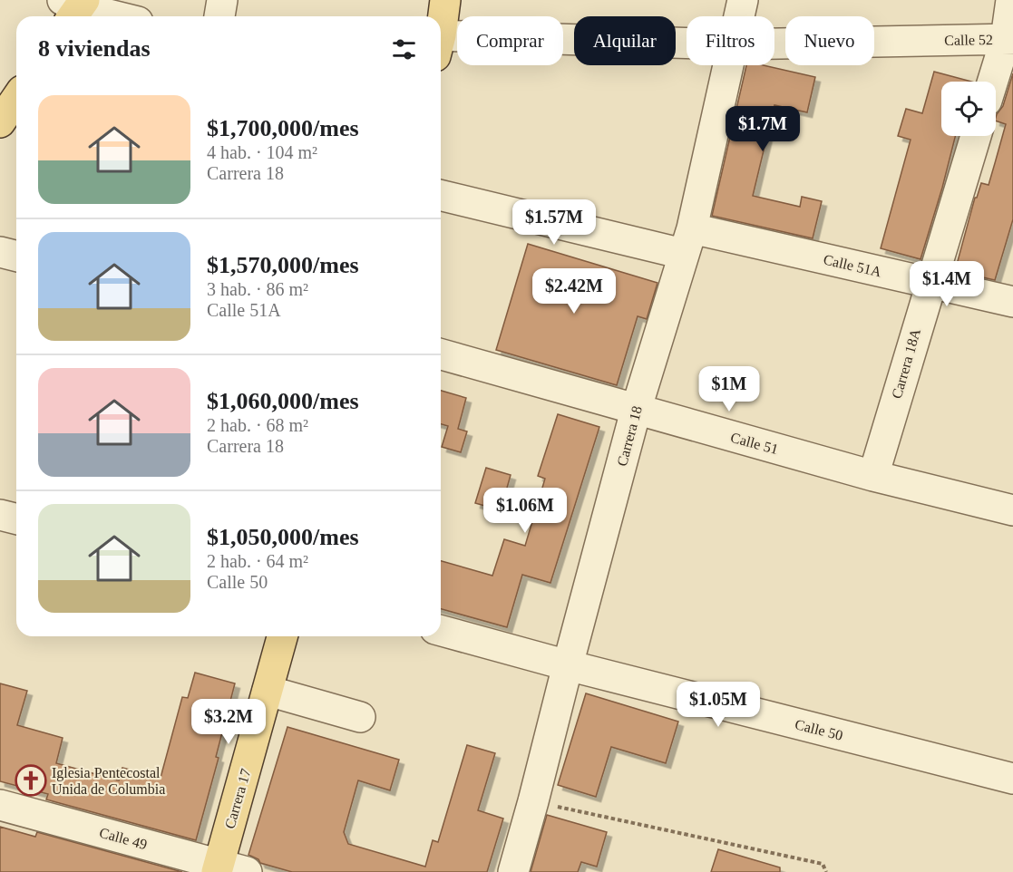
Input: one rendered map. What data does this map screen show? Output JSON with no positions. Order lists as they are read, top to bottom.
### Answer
{
  "streets": {
    "main road": ["Carrera 17"],
    "street": [
      "Calle 52",
      "Calle 51A",
      "Carrera 18A",
      "Carrera 18",
      "Calle 51",
      "Calle 50",
      "Calle 49"
    ]
  },
  "crossings": [
    ["Calle 51A", "Carrera 18A"],
    ["Calle 51A", "Carrera 18"],
    ["Carrera 18A", "Calle 51"],
    ["Carrera 18", "Calle 51"],
    ["Carrera 18", "Calle 50"],
    ["Carrera 17", "Calle 49"]
  ],
  "places": {
    "church": ["Iglesia Pentecostal Unida de Columbia"]
  },
  "page": {
    "chip": [
      "Comprar",
      "Alquilar",
      "Filtros",
      "Nuevo"
    ],
    "heading": "8 viviendas",
    "list": [
      {
        "name": "$1,700,000/mes",
        "note": "4 hab. · 104 m² · Carrera 18"
      },
      {
        "name": "$1,570,000/mes",
        "note": "3 hab. · 86 m² · Calle 51A"
      },
      {
        "name": "$1,060,000/mes",
        "note": "2 hab. · 68 m² · Carrera 18"
      },
      {
        "name": "$1,050,000/mes",
        "note": "2 hab. · 64 m² · Calle 50"
      }
    ],
    "price": [
      "$1.7M",
      "$1.57M",
      "$1.4M",
      "$2.42M",
      "$1M",
      "$1.06M",
      "$1.05M",
      "$3.2M"
    ]
  }
}
